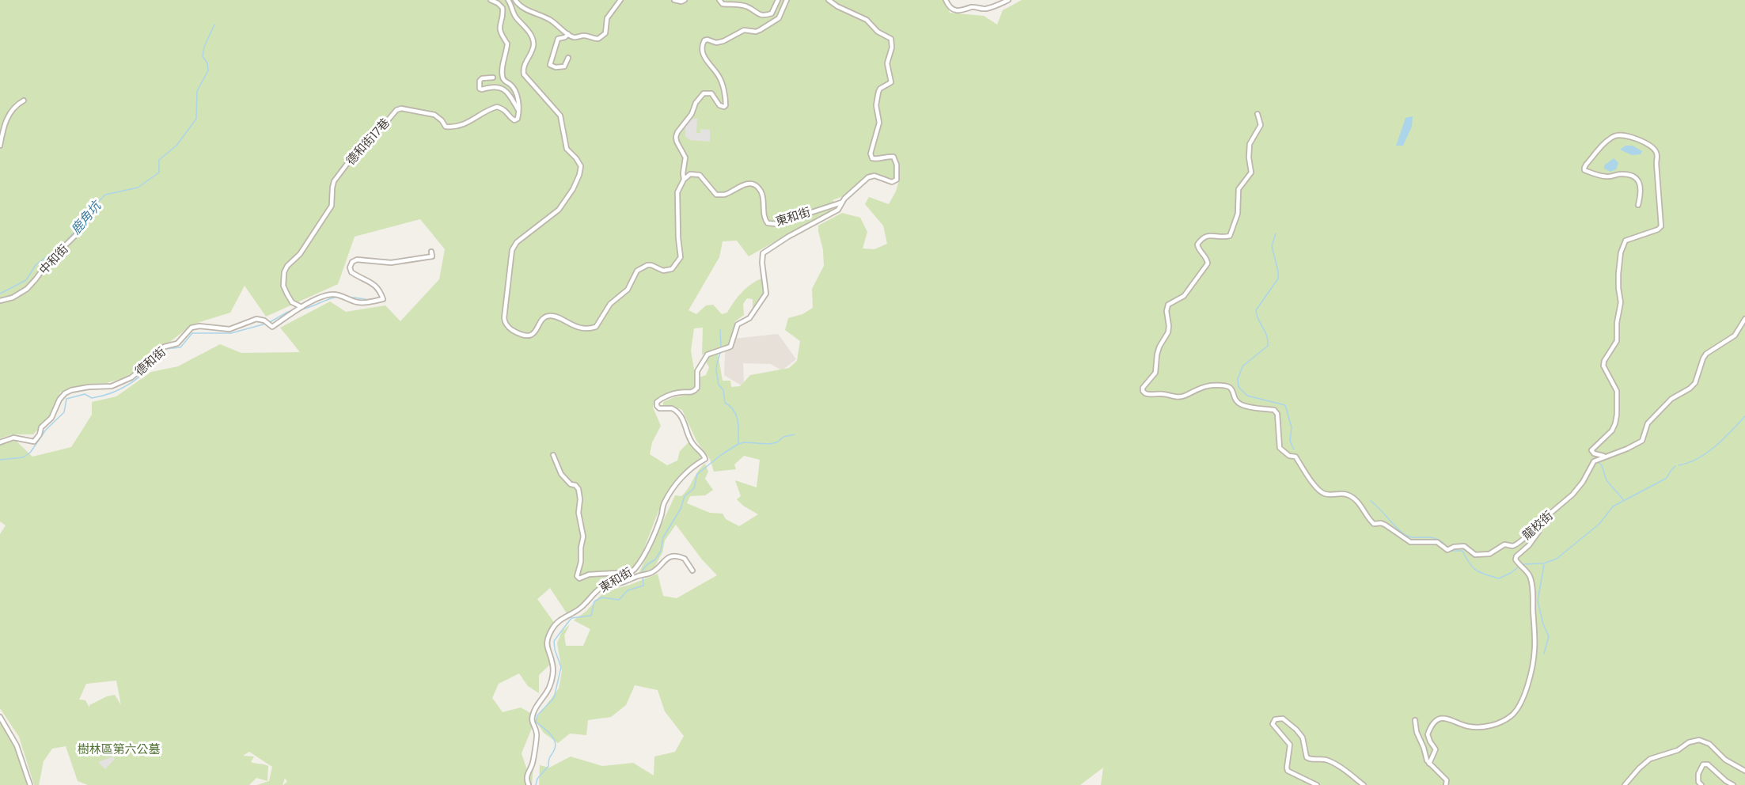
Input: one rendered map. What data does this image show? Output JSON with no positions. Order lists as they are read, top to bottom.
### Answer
{
  "streets": {
    "street": [
      "德和街17巷",
      "東和街",
      "中和街",
      "德和街",
      "龍校街"
    ]
  },
  "crossings": [
    ["德和街17巷", "德和街"]
  ],
  "water": ["鹿角坑"],
  "parks": ["樹林區第六公墓"]
}
